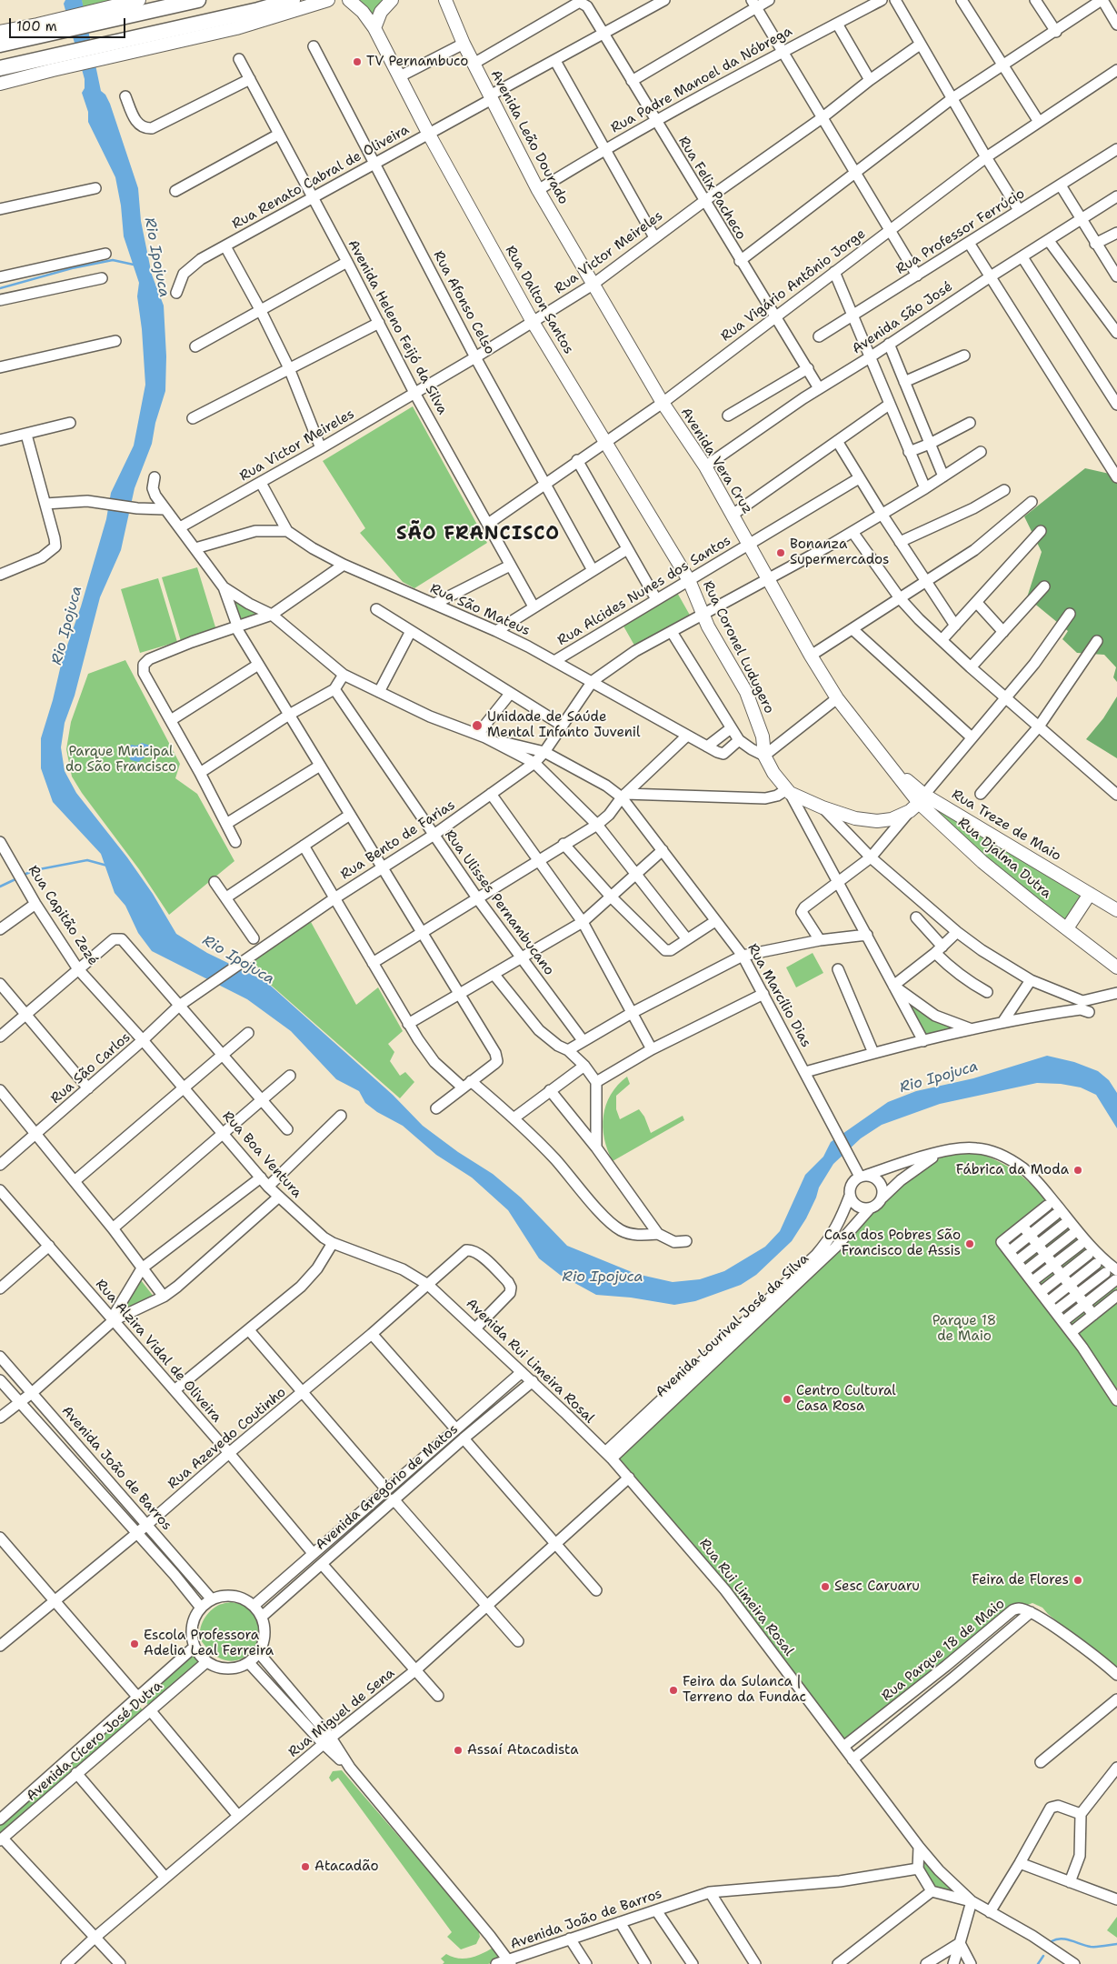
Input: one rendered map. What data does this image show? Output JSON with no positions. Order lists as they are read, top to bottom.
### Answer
{
  "streets": {
    "main road": [
      "Avenida Leão Dourado",
      "Rua Dalton Santos",
      "Avenida Vera Cruz",
      "Rua Coronel Ludugero",
      "Rua Treze de Maio",
      "Rua Djalma Dutra"
    ],
    "street": [
      "Rua Padre Manoel da Nóbrega",
      "Rua Renato Cabral de Oliveira",
      "Rua Felix Pacheco",
      "Rua Professor Ferrúcio",
      "Rua Victor Meireles",
      "Rua Vigário Antônio Jorge",
      "Rua Afonso Celso",
      "Avenida São José",
      "Avenida Heleno Feijó da Silva",
      "Rua Alcides Nunes dos Santos",
      "Rua São Mateus",
      "Rua Bento de Farias",
      "Rua Ulisses Pernambucano",
      "Rua Capitão Zezé",
      "Rua Marcílio Dias",
      "Rua São Carlos",
      "Rua Boa Ventura",
      "Avenida Lourival José da Silva",
      "Rua Alzira Vidal de Oliveira",
      "Avenida Rui Limeira Rosal",
      "Rua Azevedo Coutinho",
      "Avenida João de Barros",
      "Avenida Gregório de Matos",
      "Rua Rui Limeira Rosal",
      "Rua Parque 18 de Maio",
      "Rua Miguel de Sena",
      "Avenida Cícero José Dutra"
    ]
  },
  "crossings": [
    ["Rua Padre Manoel da Nóbrega", "Avenida Leão Dourado"],
    ["Rua Padre Manoel da Nóbrega", "Rua Felix Pacheco"],
    ["Avenida Leão Dourado", "Rua Renato Cabral de Oliveira"],
    ["Avenida Leão Dourado", "Rua Felix Pacheco"],
    ["Avenida Leão Dourado", "Rua Victor Meireles"],
    ["Avenida Leão Dourado", "Avenida Vera Cruz"],
    ["Rua Renato Cabral de Oliveira", "Rua Felix Pacheco"],
    ["Rua Renato Cabral de Oliveira", "Rua Dalton Santos"],
    ["Rua Renato Cabral de Oliveira", "Rua Afonso Celso"],
    ["Rua Renato Cabral de Oliveira", "Avenida Heleno Feijó da Silva"],
    ["Rua Felix Pacheco", "Rua Victor Meireles"],
    ["Rua Felix Pacheco", "Rua Vigário Antônio Jorge"],
    ["Rua Felix Pacheco", "Avenida São José"],
    ["Rua Victor Meireles", "Rua Dalton Santos"],
    ["Rua Victor Meireles", "Rua Afonso Celso"],
    ["Rua Victor Meireles", "Avenida Heleno Feijó da Silva"],
    ["Rua Victor Meireles", "Avenida Vera Cruz"],
    ["Rua Vigário Antônio Jorge", "Rua Dalton Santos"],
    ["Rua Vigário Antônio Jorge", "Rua Afonso Celso"],
    ["Rua Vigário Antônio Jorge", "Avenida Heleno Feijó da Silva"],
    ["Rua Vigário Antônio Jorge", "Avenida Vera Cruz"],
    ["Rua Dalton Santos", "Rua Alcides Nunes dos Santos"],
    ["Rua Dalton Santos", "Rua Coronel Ludugero"],
    ["Avenida São José", "Avenida Vera Cruz"],
    ["Avenida Vera Cruz", "Rua Alcides Nunes dos Santos"],
    ["Avenida Vera Cruz", "Rua Treze de Maio"],
    ["Rua Alcides Nunes dos Santos", "Rua São Mateus"],
    ["Rua Alcides Nunes dos Santos", "Rua Coronel Ludugero"],
    ["Rua São Mateus", "Rua Bento de Farias"],
    ["Rua Treze de Maio", "Rua Djalma Dutra"],
    ["Rua Bento de Farias", "Rua Ulisses Pernambucano"],
    ["Rua Bento de Farias", "Rua Marcílio Dias"],
    ["Rua Bento de Farias", "Rua São Carlos"],
    ["Rua Capitão Zezé", "Rua São Carlos"],
    ["Rua Capitão Zezé", "Rua Boa Ventura"],
    ["Rua Marcílio Dias", "Avenida Lourival José da Silva"],
    ["Rua São Carlos", "Rua Boa Ventura"],
    ["Rua Boa Ventura", "Avenida Rui Limeira Rosal"],
    ["Rua Boa Ventura", "Rua Azevedo Coutinho"],
    ["Avenida Lourival José da Silva", "Avenida Rui Limeira Rosal"],
    ["Avenida Lourival José da Silva", "Rua Rui Limeira Rosal"],
    ["Rua Alzira Vidal de Oliveira", "Rua Azevedo Coutinho"],
    ["Rua Alzira Vidal de Oliveira", "Avenida Gregório de Matos"],
    ["Avenida Rui Limeira Rosal", "Rua Azevedo Coutinho"],
    ["Avenida Rui Limeira Rosal", "Avenida Gregório de Matos"],
    ["Avenida Rui Limeira Rosal", "Rua Rui Limeira Rosal"],
    ["Rua Azevedo Coutinho", "Avenida João de Barros"],
    ["Avenida João de Barros", "Avenida Gregório de Matos"],
    ["Avenida João de Barros", "Rua Miguel de Sena"],
    ["Avenida João de Barros", "Avenida Cícero José Dutra"],
    ["Avenida Gregório de Matos", "Avenida Cícero José Dutra"],
    ["Rua Rui Limeira Rosal", "Rua Parque 18 de Maio"],
    ["Rua Rui Limeira Rosal", "Rua Miguel de Sena"]
  ],
  "districts": ["SÃO FRANCISCO"],
  "water": ["Rio Ipojuca"],
  "parks": ["Parque Mnicipal do São Francisco", "Parque 18 de Maio"],
  "places": [
    "TV Pernambuco",
    "Bonanza Supermercados",
    "Unidade de Saúde Mental Infanto Juvenil",
    "Fábrica da Moda",
    "Casa dos Pobres São Francisco de Assis",
    "Centro Cultural Casa Rosa",
    "Feira de Flores",
    "Sesc Caruaru",
    "Escola Professora Adelia Leal Ferreira",
    "Feira da Sulanca | Terreno da Fundac",
    "Assaí Atacadista",
    "Atacadão"
  ],
  "scale_bar": "100 m"
}
